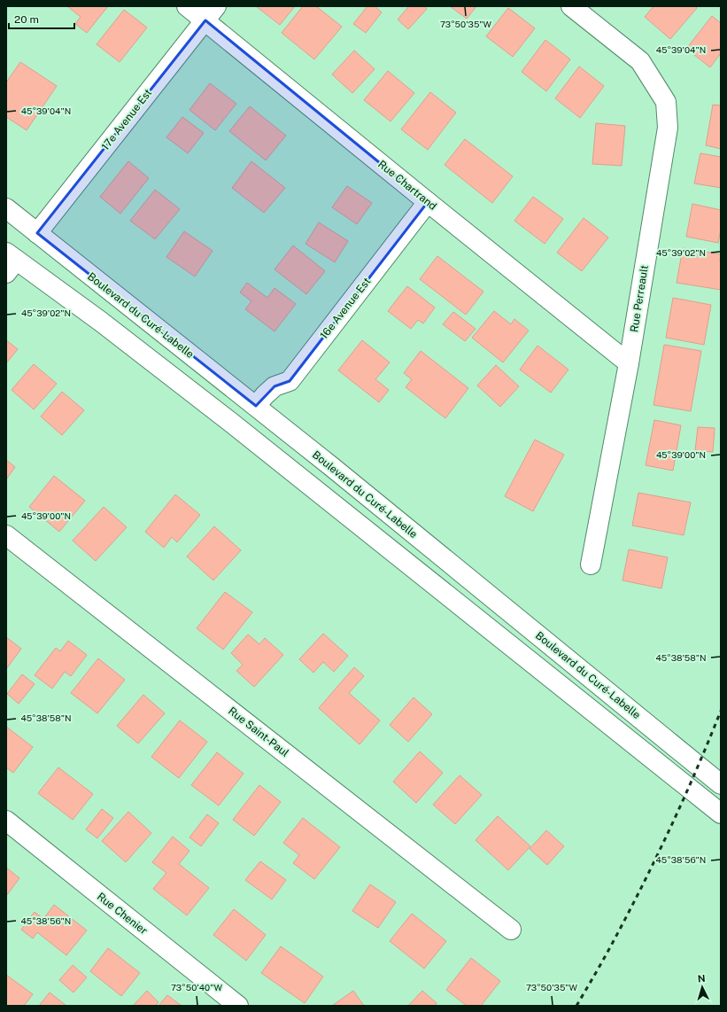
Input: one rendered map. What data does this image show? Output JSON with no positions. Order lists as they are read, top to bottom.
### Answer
{
  "streets": {
    "street": [
      "17e Avenue Est",
      "Rue Chartrand",
      "Rue Perreault",
      "16e Avenue Est",
      "Boulevard du Curé-Labelle",
      "Rue Saint-Paul",
      "Rue Chenier"
    ]
  },
  "crossings": [
    ["17e Avenue Est", "Rue Chartrand"],
    ["17e Avenue Est", "Boulevard du Curé-Labelle"],
    ["Rue Chartrand", "Rue Perreault"],
    ["Rue Chartrand", "16e Avenue Est"],
    ["16e Avenue Est", "Boulevard du Curé-Labelle"]
  ],
  "scale_bar": "20 m",
  "north": "top",
  "coordinates": [
    "73°50'35\"W",
    "45°39'04\"N",
    "45°39'02\"N",
    "45°39'00\"N",
    "45°38'58\"N",
    "45°38'56\"N",
    "73°50'40\"W"
  ]
}
